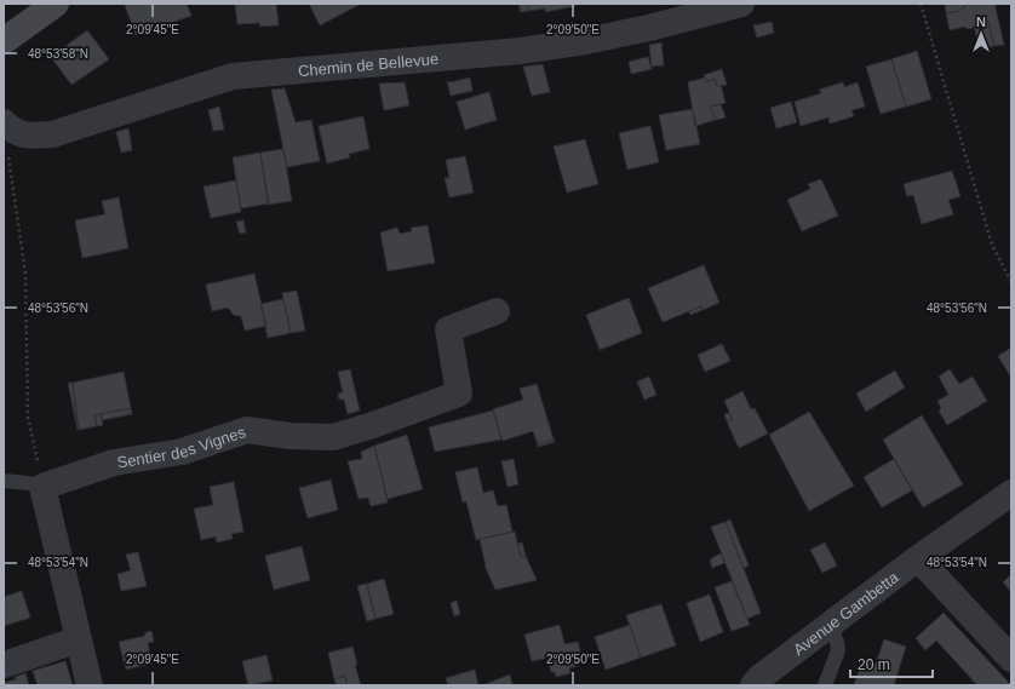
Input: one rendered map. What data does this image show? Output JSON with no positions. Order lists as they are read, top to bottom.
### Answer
{
  "streets": {
    "street": ["Chemin de Bellevue", "Sentier des Vignes", "Avenue Gambetta"]
  },
  "scale_bar": "20 m",
  "north": "top",
  "coordinates": [
    "2°09'45\"E",
    "2°09'50\"E",
    "48°53'58\"N",
    "48°53'56\"N",
    "48°53'54\"N"
  ]
}
